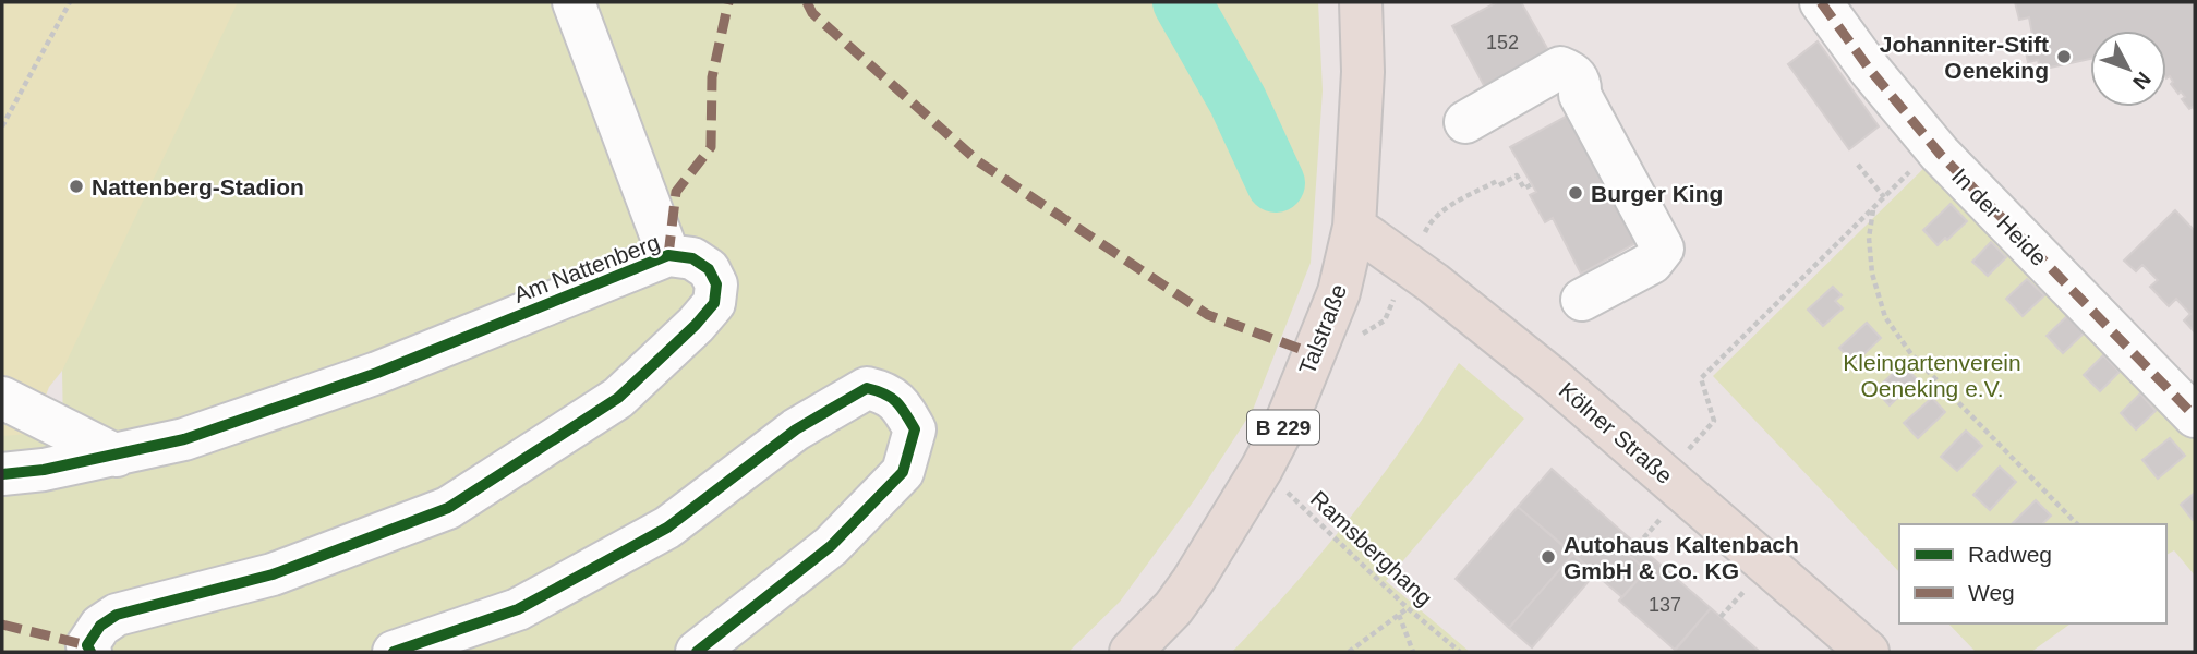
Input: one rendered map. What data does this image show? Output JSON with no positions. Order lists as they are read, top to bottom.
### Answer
{
  "streets": {
    "main road": ["Talstraße", "B 229", "Kölner Straße"],
    "street": ["In der Heide", "Am Nattenberg"],
    "path": ["Ramsberghang"]
  },
  "crossings": [
    ["Talstraße", "Kölner Straße"]
  ],
  "parks": ["Kleingartenverein Oeneking e.V."],
  "places": [
    "Johanniter-Stift Oeneking",
    "Nattenberg-Stadion",
    "Burger King",
    "Autohaus Kaltenbach GmbH & Co. KG"
  ],
  "house_numbers": ["152", "137"],
  "legend": ["Radweg", "Weg"],
  "north": "bottom right"
}
